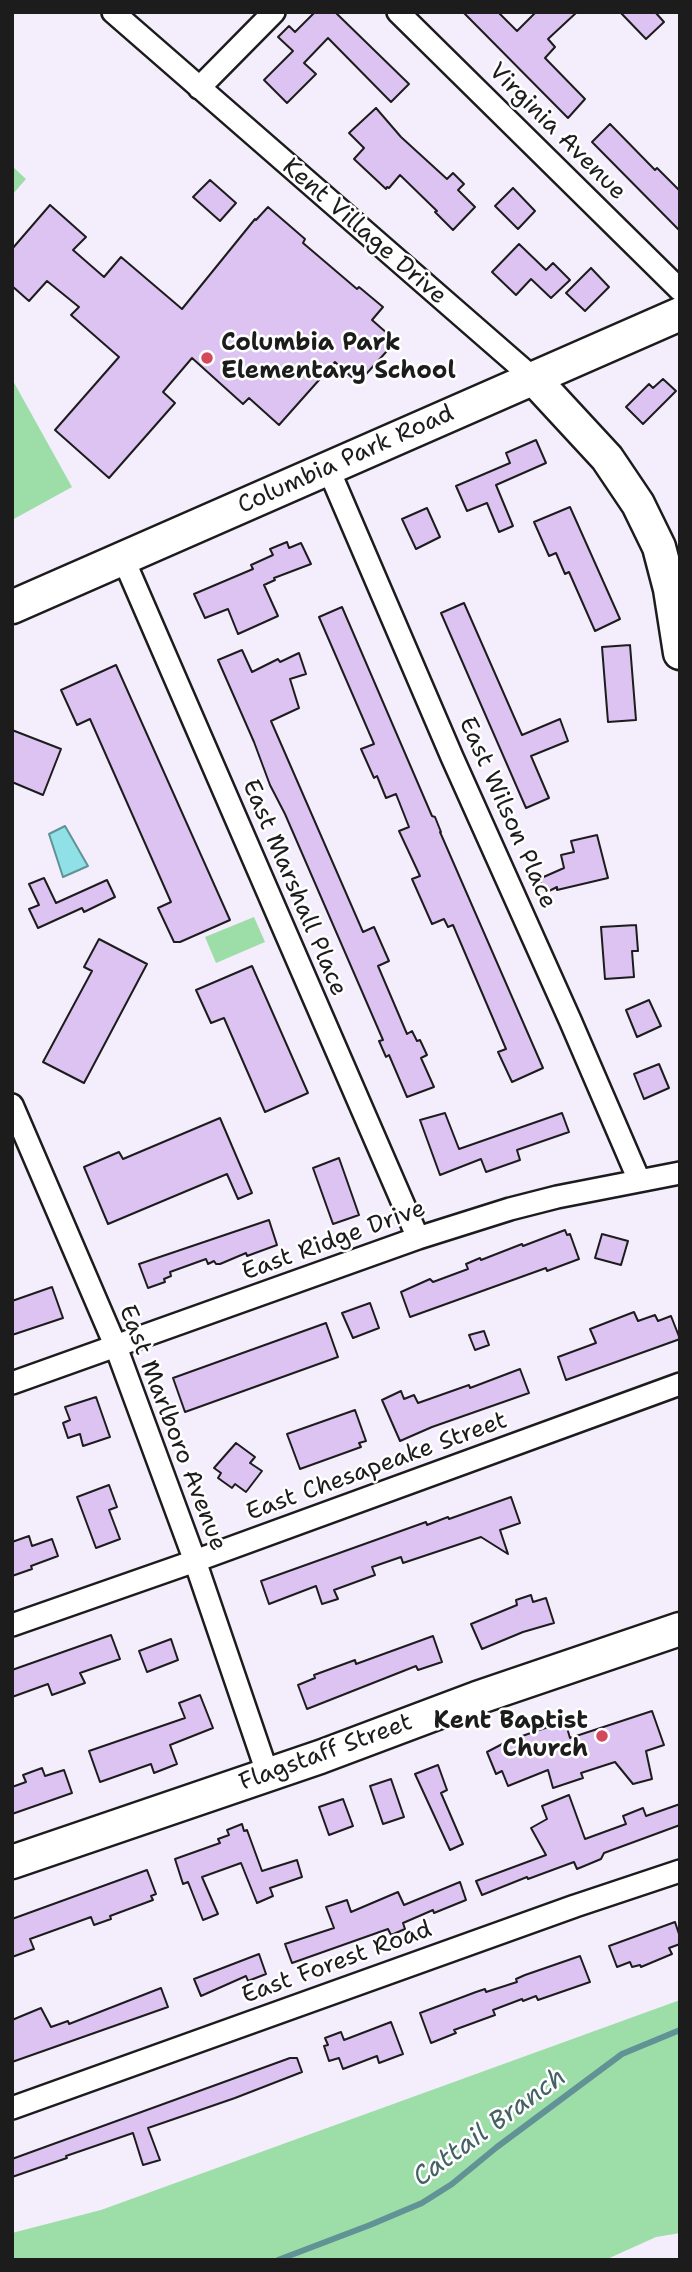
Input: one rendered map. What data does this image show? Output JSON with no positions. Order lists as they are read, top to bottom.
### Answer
{
  "streets": {
    "street": [
      "Virginia Avenue",
      "Kent Village Drive",
      "Columbia Park Road",
      "East Wilson Place",
      "East Marshall Place",
      "East Ridge Drive",
      "East Marlboro Avenue",
      "East Chesapeake Street",
      "Flagstaff Street",
      "East Forest Road"
    ]
  },
  "crossings": [
    ["Kent Village Drive", "Columbia Park Road"],
    ["Columbia Park Road", "East Wilson Place"],
    ["Columbia Park Road", "East Marshall Place"],
    ["East Wilson Place", "East Ridge Drive"],
    ["East Marshall Place", "East Ridge Drive"],
    ["East Ridge Drive", "East Marlboro Avenue"],
    ["East Marlboro Avenue", "East Chesapeake Street"],
    ["East Marlboro Avenue", "Flagstaff Street"]
  ],
  "water": ["Cattail Branch"],
  "places": ["Columbia Park Elementary School", "Kent Baptist Church"]
}
